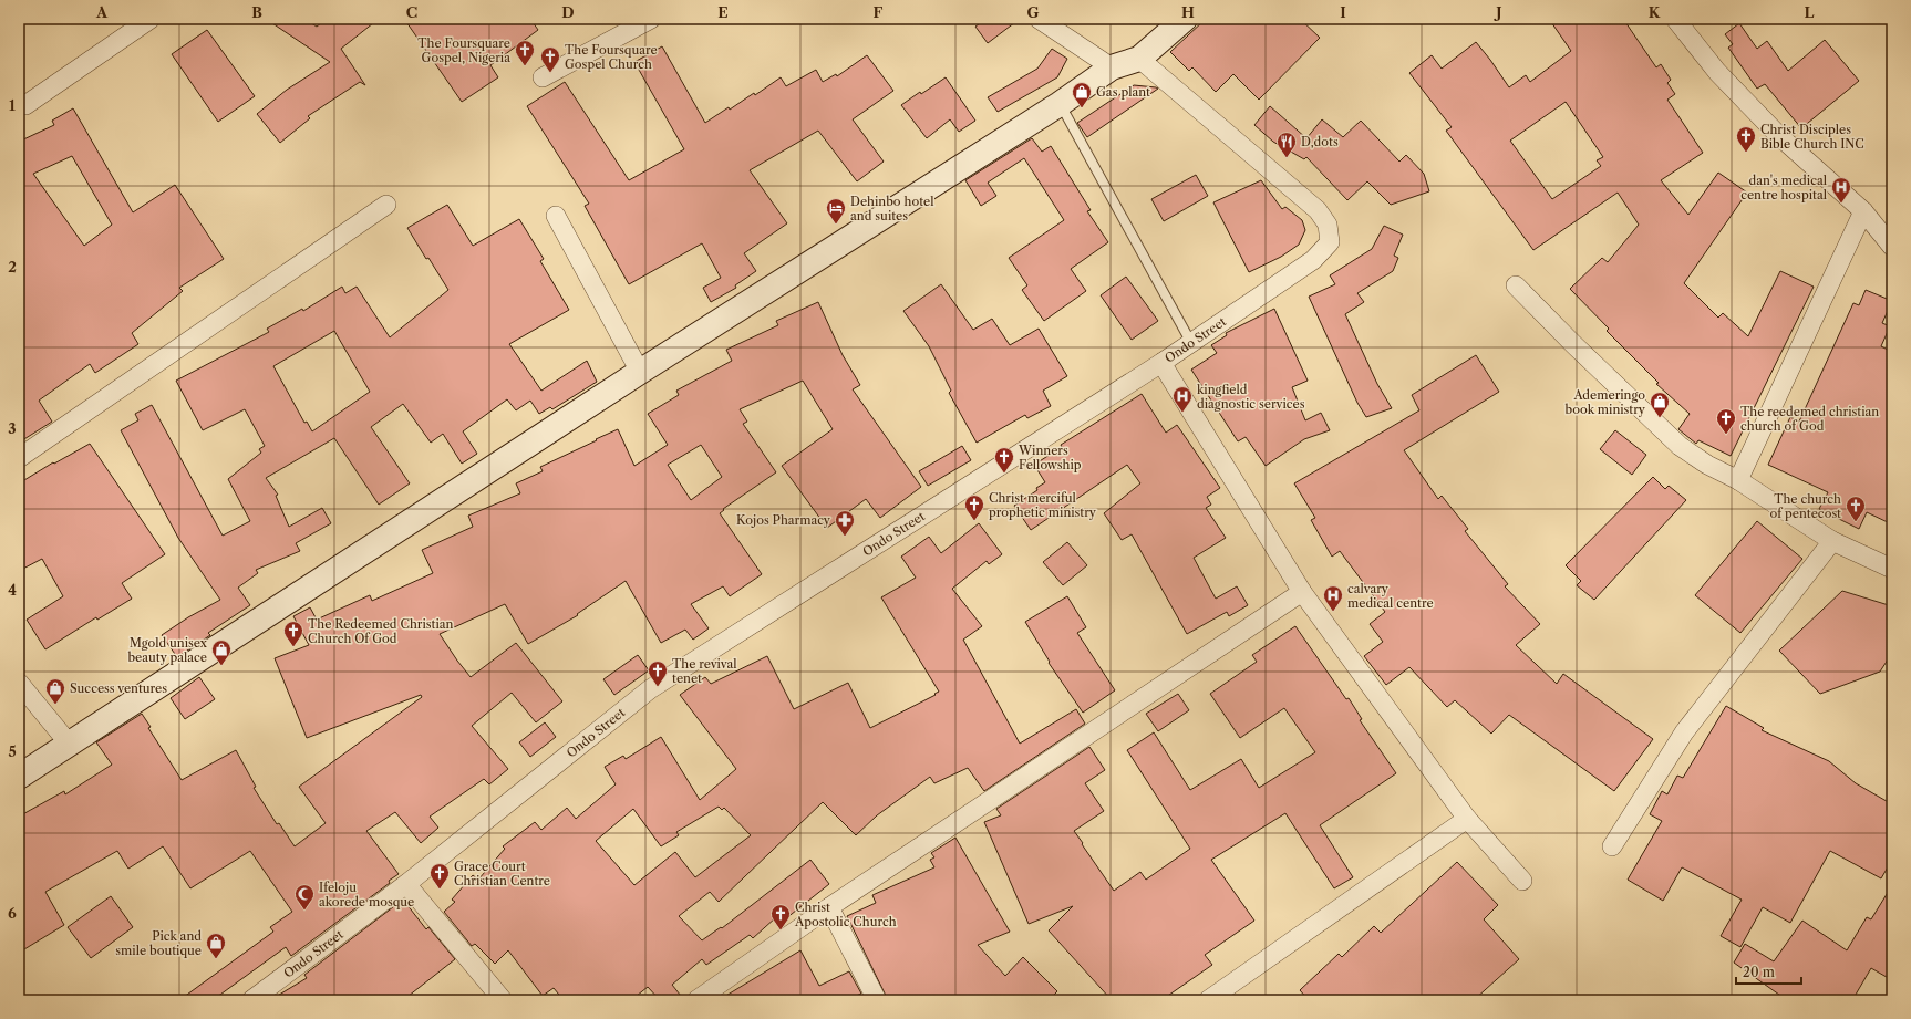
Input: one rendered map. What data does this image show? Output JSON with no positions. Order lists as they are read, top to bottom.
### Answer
{
  "streets": {
    "street": ["Ondo Street"]
  },
  "places": {
    "church": [
      "The Foursquare Gospel, Nigeria",
      "The Foursquare Gospel Church",
      "Christ Disciples Bible Church INC",
      "The reedemed christian church of God",
      "Winners Fellowship",
      "Christ merciful prophetic ministry",
      "The church of pentecost",
      "The Redeemed Christian Church Of God",
      "The revival tenet",
      "Grace Court Christian Centre",
      "Christ Apostolic Church"
    ],
    "shop": [
      "Gas plant",
      "Ademeringo book ministry",
      "Mgold unisex beauty palace",
      "Success ventures",
      "Pick and smile boutique"
    ],
    "restaurant": ["D,dots"],
    "hospital": ["dan's medical centre hospital", "kingfield diagnostic services", "calvary medical centre"],
    "hotel": ["Dehinbo hotel and suites"],
    "pharmacy": ["Kojos Pharmacy"],
    "mosque": ["Ifeloju akorede mosque"]
  },
  "scale_bar": "20 m",
  "grid": {
    "columns": [
      "A",
      "B",
      "C",
      "D",
      "E",
      "F",
      "G",
      "H",
      "I",
      "J",
      "K",
      "L"
    ],
    "rows": [
      "1",
      "2",
      "3",
      "4",
      "5",
      "6"
    ]
  }
}
